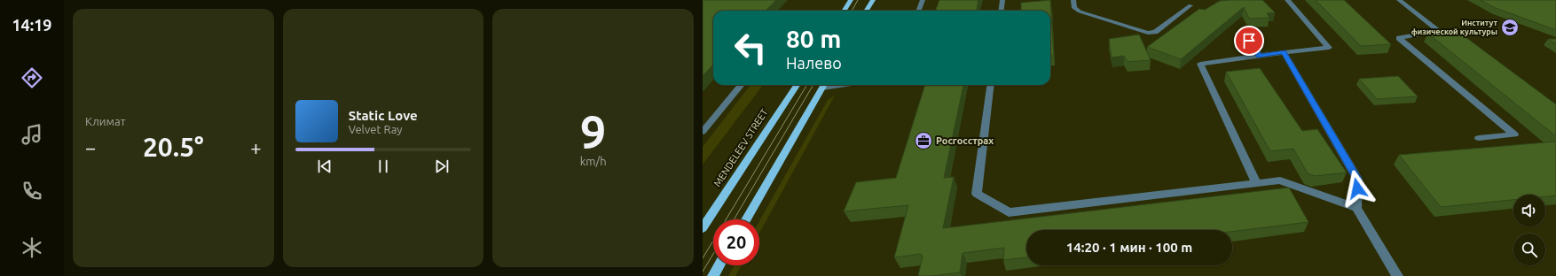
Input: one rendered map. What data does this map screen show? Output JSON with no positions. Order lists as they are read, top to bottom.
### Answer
{
  "streets": {
    "main road": ["MENDELEEV STREET"]
  },
  "places": {
    "school or university": ["Институт физической культуры"],
    "office": ["Росгосстрах"]
  },
  "page": {
    "tabs": "14:19",
    "tile": [
      "Климат",
      ["9", "km/h"]
    ],
    "turn": ["80 m", "Налево"],
    "song": ["Static Love", "Velvet Ray"],
    "heat": ["−", "20.5°", "+"],
    "limit": "20",
    "trip": "14:20 · 1 мин · 100 m"
  }
}
